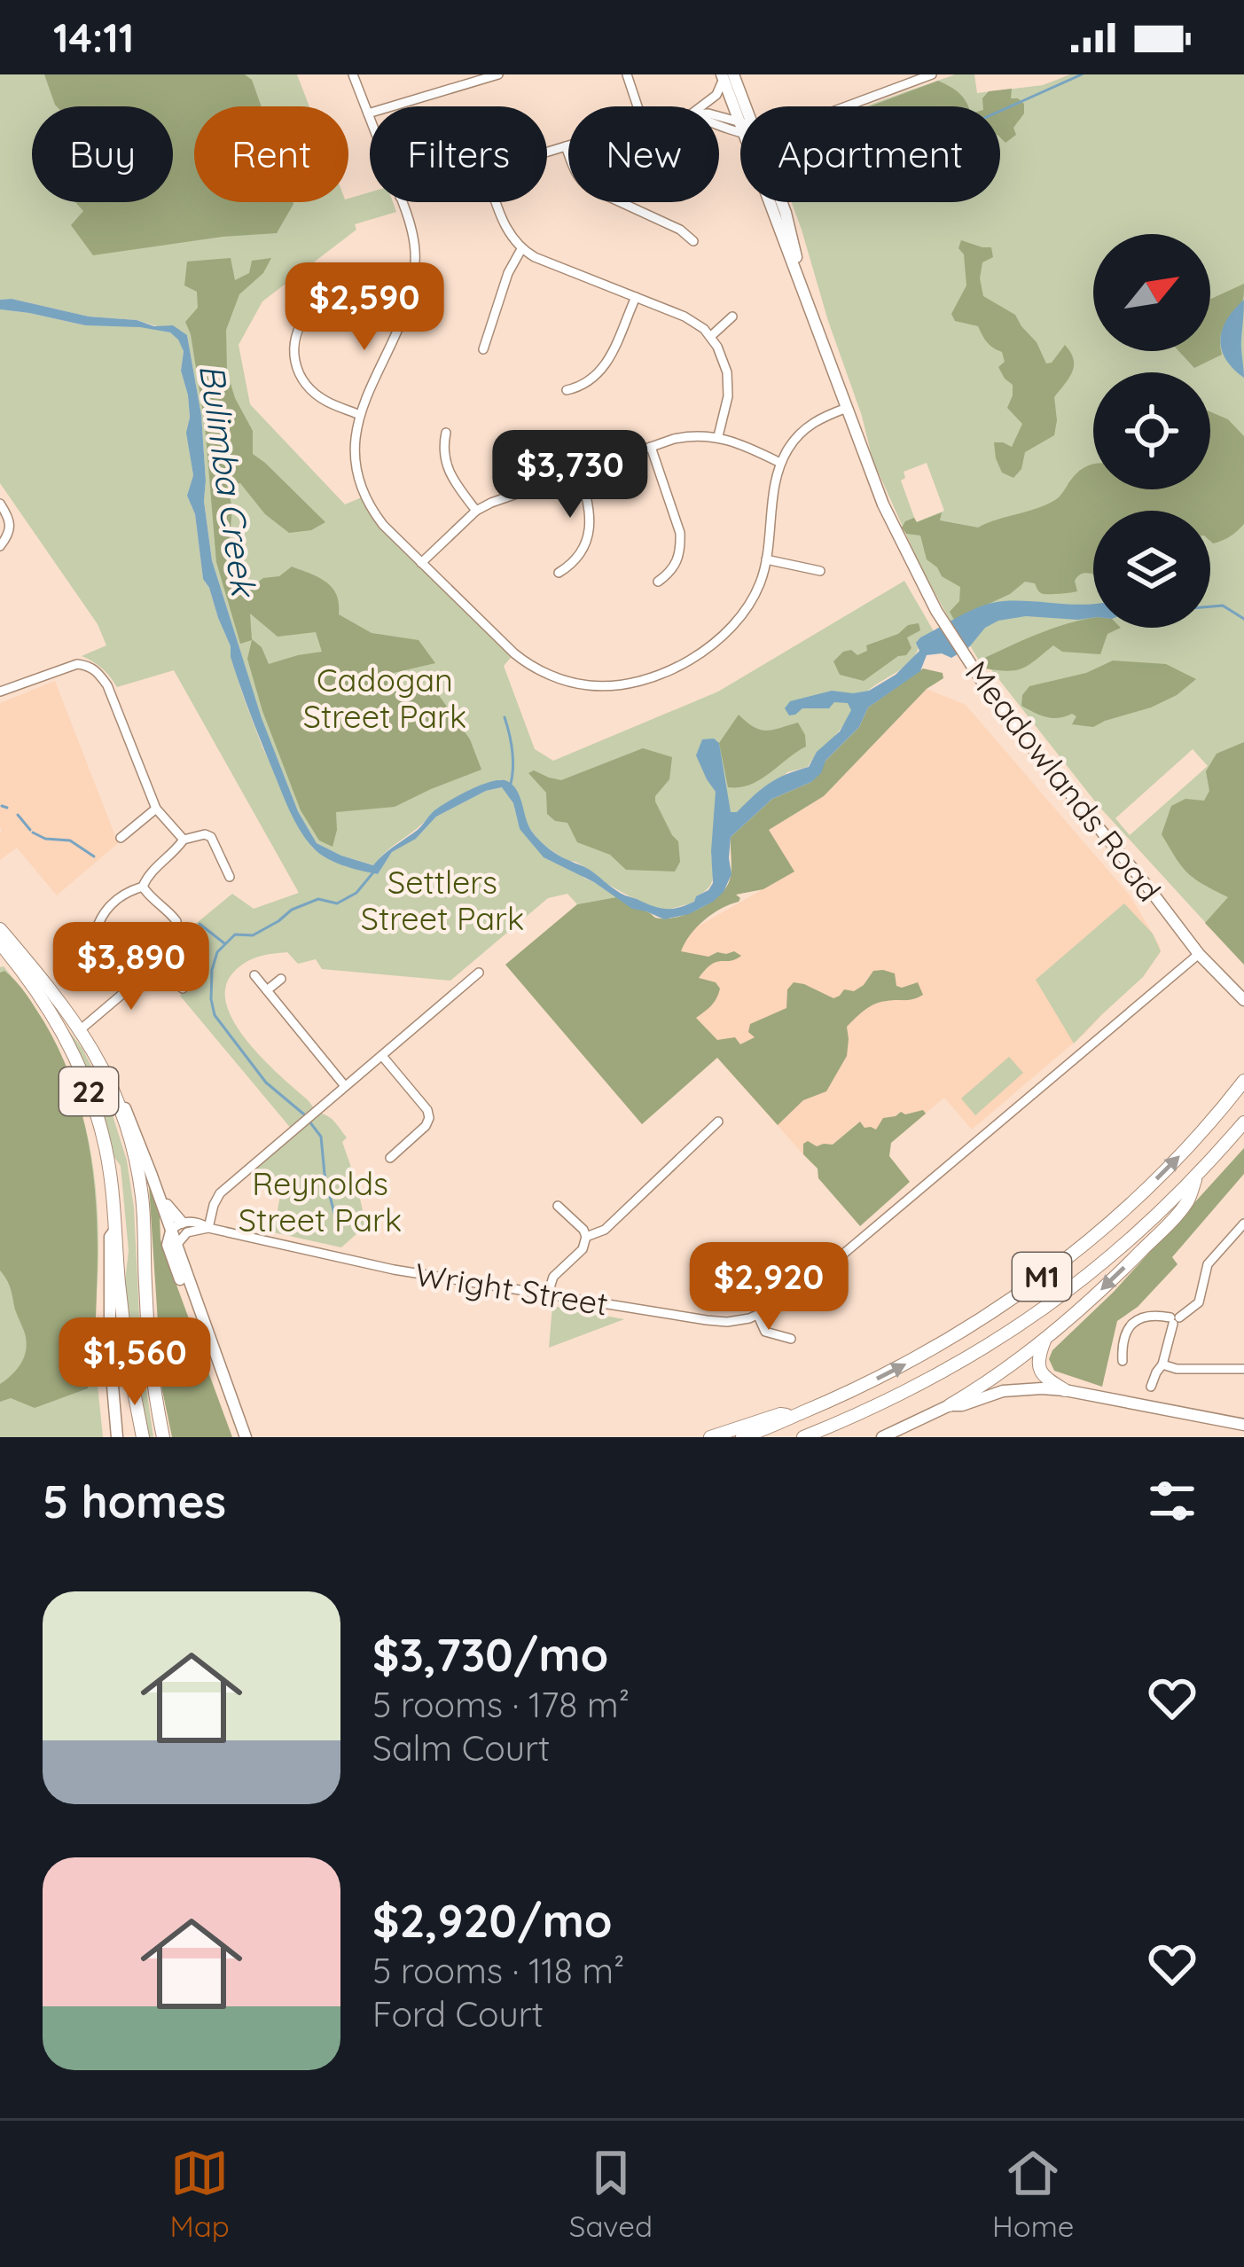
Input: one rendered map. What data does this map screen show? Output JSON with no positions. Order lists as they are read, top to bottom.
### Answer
{
  "streets": {
    "highway": ["22", "M1"],
    "main road": ["Meadowlands Road"],
    "street": ["Wright Street"]
  },
  "crossings": [
    ["Meadowlands Road", "Wright Street"]
  ],
  "water": ["Bulimba Creek"],
  "parks": ["Cadogan Street Park", "Settlers Street Park", "Reynolds Street Park"],
  "north": "top right",
  "page": {
    "status": "14:11",
    "chip": [
      "Buy",
      "Rent",
      "Filters",
      "New",
      "Apartment"
    ],
    "price": [
      "$2,590",
      "$3,730",
      "$3,890",
      "$2,920",
      "$1,560"
    ],
    "heading": "5 homes",
    "list": [
      {
        "name": "$3,730/mo",
        "note": "5 rooms · 178 m² · Salm Court"
      },
      {
        "name": "$2,920/mo",
        "note": "5 rooms · 118 m² · Ford Court"
      }
    ],
    "tabs": ["Map", "Saved", "Home"]
  }
}
